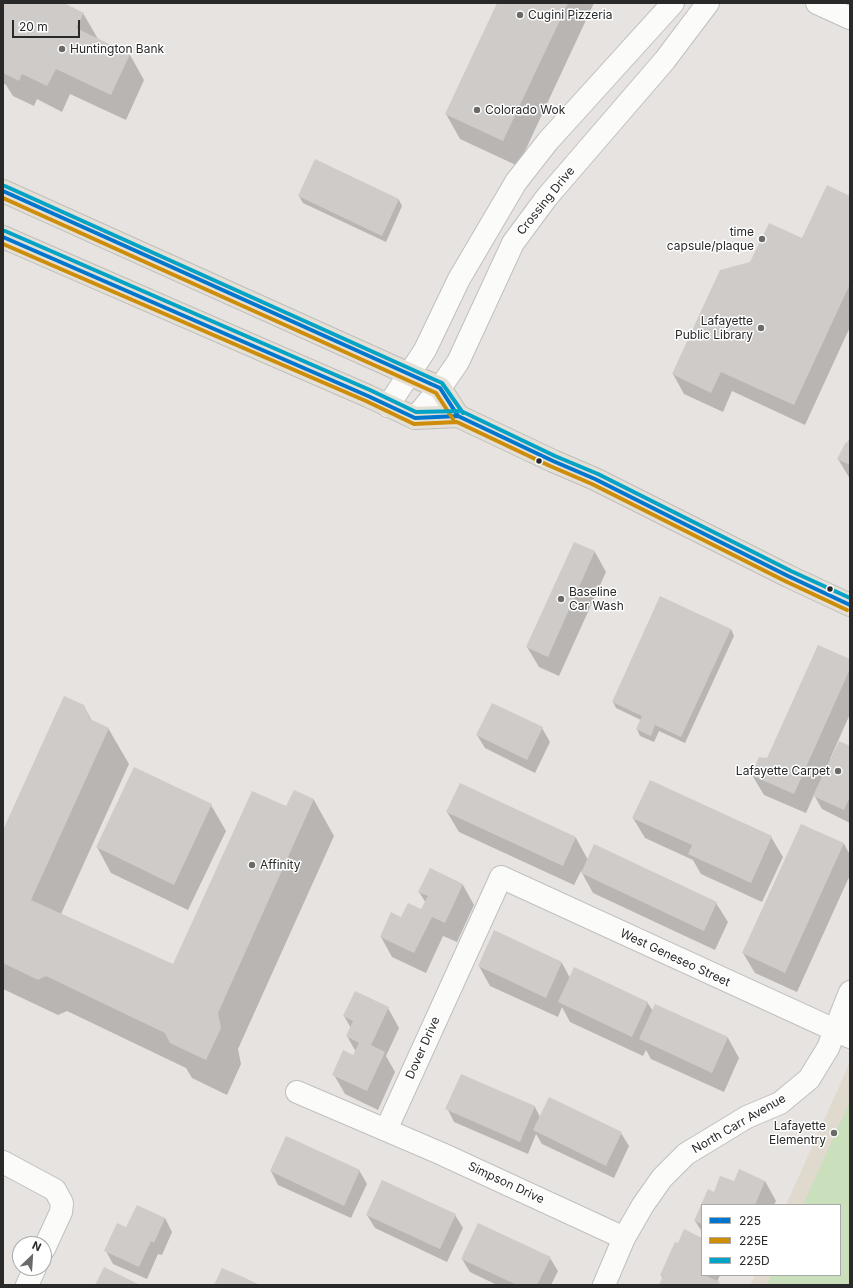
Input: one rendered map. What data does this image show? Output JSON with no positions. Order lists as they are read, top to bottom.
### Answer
{
  "streets": {
    "street": [
      "Crossing Drive",
      "West Geneseo Street",
      "Dover Drive",
      "North Carr Avenue",
      "Simpson Drive"
    ]
  },
  "crossings": [
    ["West Geneseo Street", "Dover Drive"],
    ["West Geneseo Street", "North Carr Avenue"],
    ["Dover Drive", "Simpson Drive"],
    ["North Carr Avenue", "Simpson Drive"]
  ],
  "places": [
    "Cugini Pizzeria",
    "Huntington Bank",
    "Colorado Wok",
    "time capsule/plaque",
    "Lafayette Public Library",
    "Baseline Car Wash",
    "Lafayette Carpet",
    "Affinity",
    "Lafayette Elementry"
  ],
  "lines": ["transit line 225D", "transit line 225", "transit line 225E"],
  "legend": ["225", "225E", "225D"],
  "scale_bar": "20 m",
  "north": "top right"
}
